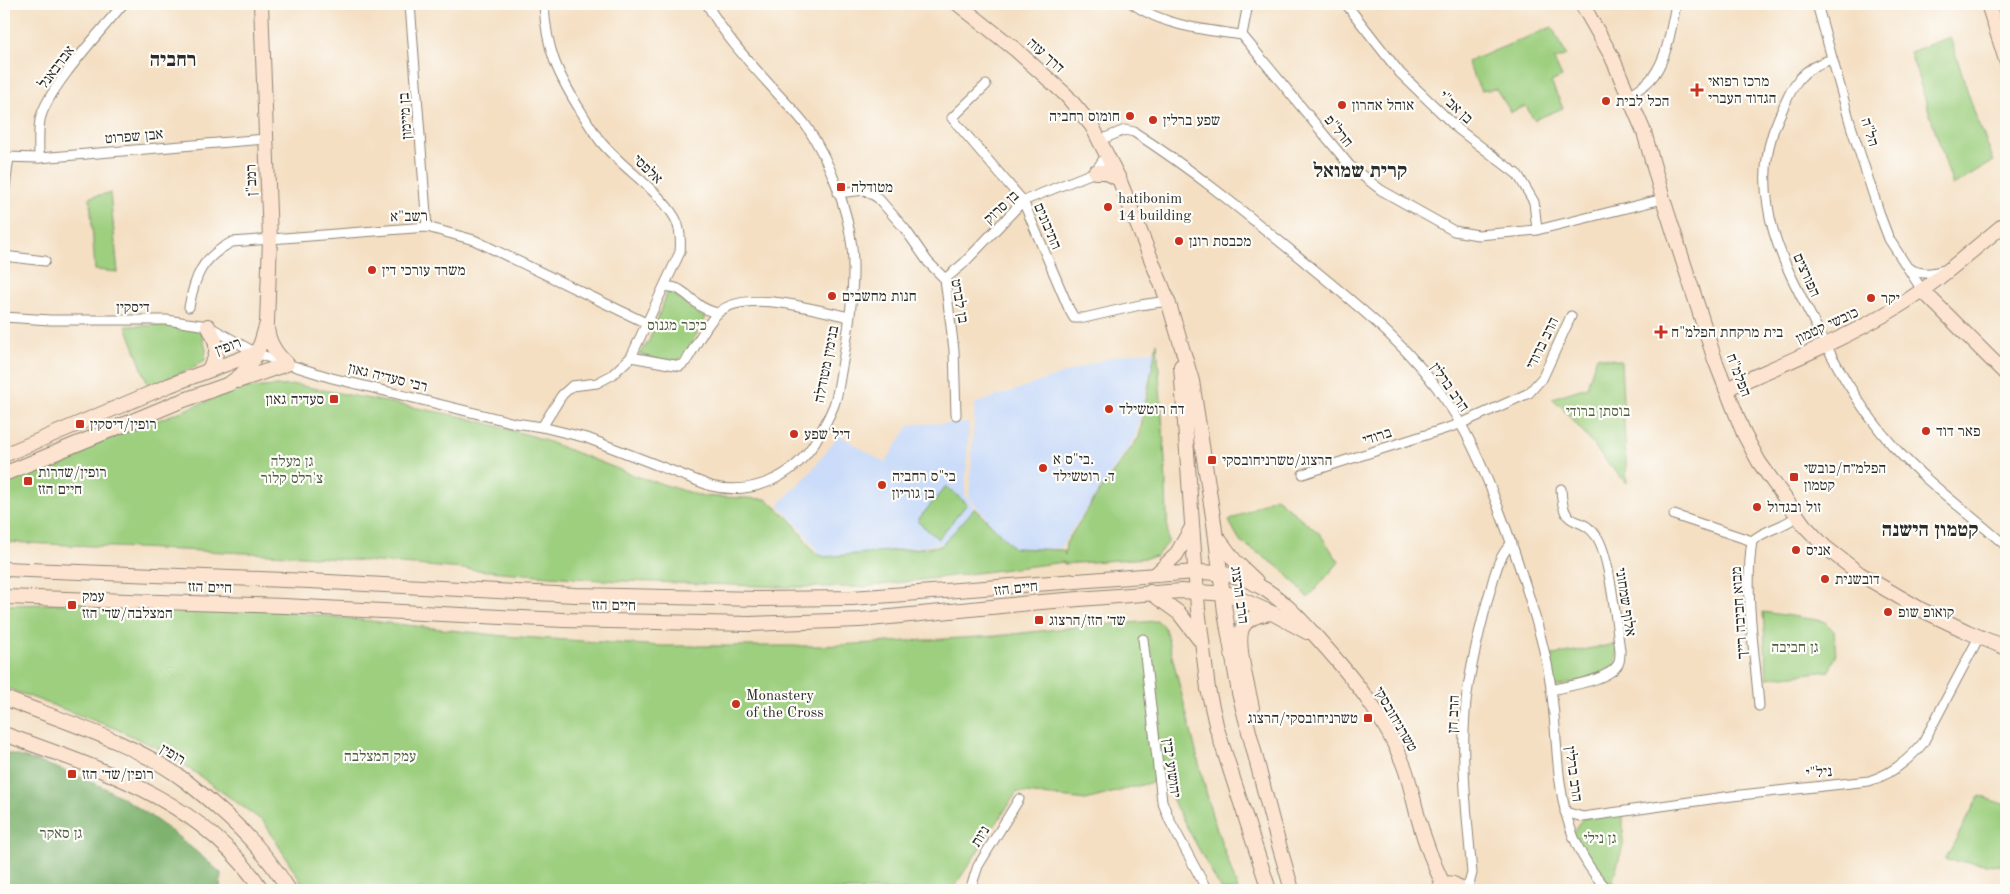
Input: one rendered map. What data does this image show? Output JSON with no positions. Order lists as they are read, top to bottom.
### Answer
{
  "streets": {
    "street": [
      "דרך עזה",
      "אברבאנל",
      "בן אב\"י",
      "בן מיימון",
      "חרל\"פ",
      "הל\"ה",
      "אבן שפרוט",
      "אלפסי",
      "רמב\"ן",
      "בן סרוק",
      "רשב\"א",
      "התיבונים",
      "הפורצים",
      "בן לברט",
      "דיסקין",
      "כובשי קטמון",
      "הרב ברודי",
      "רופין",
      "בנימין מטודלה",
      "הפלמ\"ח",
      "רבי סעדיה גאון",
      "הרב ברלין",
      "ברודי",
      "חיים הזז",
      "הרב הרצוג",
      "אלוף שמחוני",
      "מבוא חביבה רייך",
      "הרב חן",
      "טשרניחובסקי",
      "יהושוע יבין",
      "ניל\"י",
      "ניות"
    ]
  },
  "crossings": [
    ["דרך עזה", "הרב ברלין"],
    ["דרך עזה", "הרב הרצוג"],
    ["אברבאנל", "אבן שפרוט"],
    ["בן אב\"י", "חרל\"פ"],
    ["בן מיימון", "רשב\"א"],
    ["חרל\"פ", "הפלמ\"ח"],
    ["הל\"ה", "הפורצים"],
    ["הל\"ה", "כובשי קטמון"],
    ["אבן שפרוט", "רמב\"ן"],
    ["אלפסי", "רשב\"א"],
    ["רמב\"ן", "רשב\"א"],
    ["רמב\"ן", "דיסקין"],
    ["רמב\"ן", "רופין"],
    ["רמב\"ן", "רבי סעדיה גאון"],
    ["בן סרוק", "התיבונים"],
    ["בן סרוק", "בן לברט"],
    ["התיבונים", "הרב הרצוג"],
    ["הפורצים", "כובשי קטמון"],
    ["בן לברט", "בנימין מטודלה"],
    ["דיסקין", "רופין"],
    ["דיסקין", "רבי סעדיה גאון"],
    ["כובשי קטמון", "הפלמ\"ח"],
    ["הרב ברודי", "הרב ברלין"],
    ["הרב ברודי", "ברודי"],
    ["רופין", "רבי סעדיה גאון"],
    ["בנימין מטודלה", "רבי סעדיה גאון"],
    ["הפלמ\"ח", "ניל\"י"],
    ["הרב ברלין", "ברודי"],
    ["הרב ברלין", "הרב הרצוג"],
    ["הרב ברלין", "אלוף שמחוני"],
    ["הרב ברלין", "הרב חן"],
    ["הרב ברלין", "ניל\"י"],
    ["חיים הזז", "הרב הרצוג"],
    ["חיים הזז", "טשרניחובסקי"],
    ["הרב הרצוג", "טשרניחובסקי"]
  ],
  "districts": ["רחביה", "קרית שמואל", "קטמון הישנה"],
  "parks": [
    "כיכר מגנוס",
    "בוסתן ברודי",
    "גן מעלה צ'רלס קלור",
    "גן חביבה",
    "עמק המצלבה",
    "גן סאקר",
    "גן נילי"
  ],
  "places": {
    "health": ["מרכז רפואי הגדוד העברי", "בית מרקחת הפלמ\"ח"],
    "other": [
      "הכל לבית",
      "אוהל אהרון",
      "חומוס רחביה",
      "שפע ברלין",
      "hatibonim 14 building",
      "מכבסת רונן",
      "משרד עורכי דין",
      "חנות מחשבים",
      "יקר",
      "דה רוטשילד",
      "פאר דוד",
      "דיל שפע",
      "בי\"ס א. ד. רוטשילד",
      "בי\"ס רחביה בן גוריון",
      "זול ובגדול",
      "אניס",
      "דובשנית",
      "קואופ שופ",
      "Monastery of the Cross"
    ],
    "transit": [
      "מטודלה",
      "סעדיה גאון",
      "רופין/דיסקין",
      "הרצוג/טשרניחובסקי",
      "הפלמ״ח/כובשי קטמון",
      "רופין/שדרות חיים הזז",
      "עמק המצלבה/שד׳ הזז",
      "שד׳ הזז/הרצוג",
      "טשרניחובסקי/הרצוג",
      "רופין/שד׳ הזז"
    ]
  }
}
